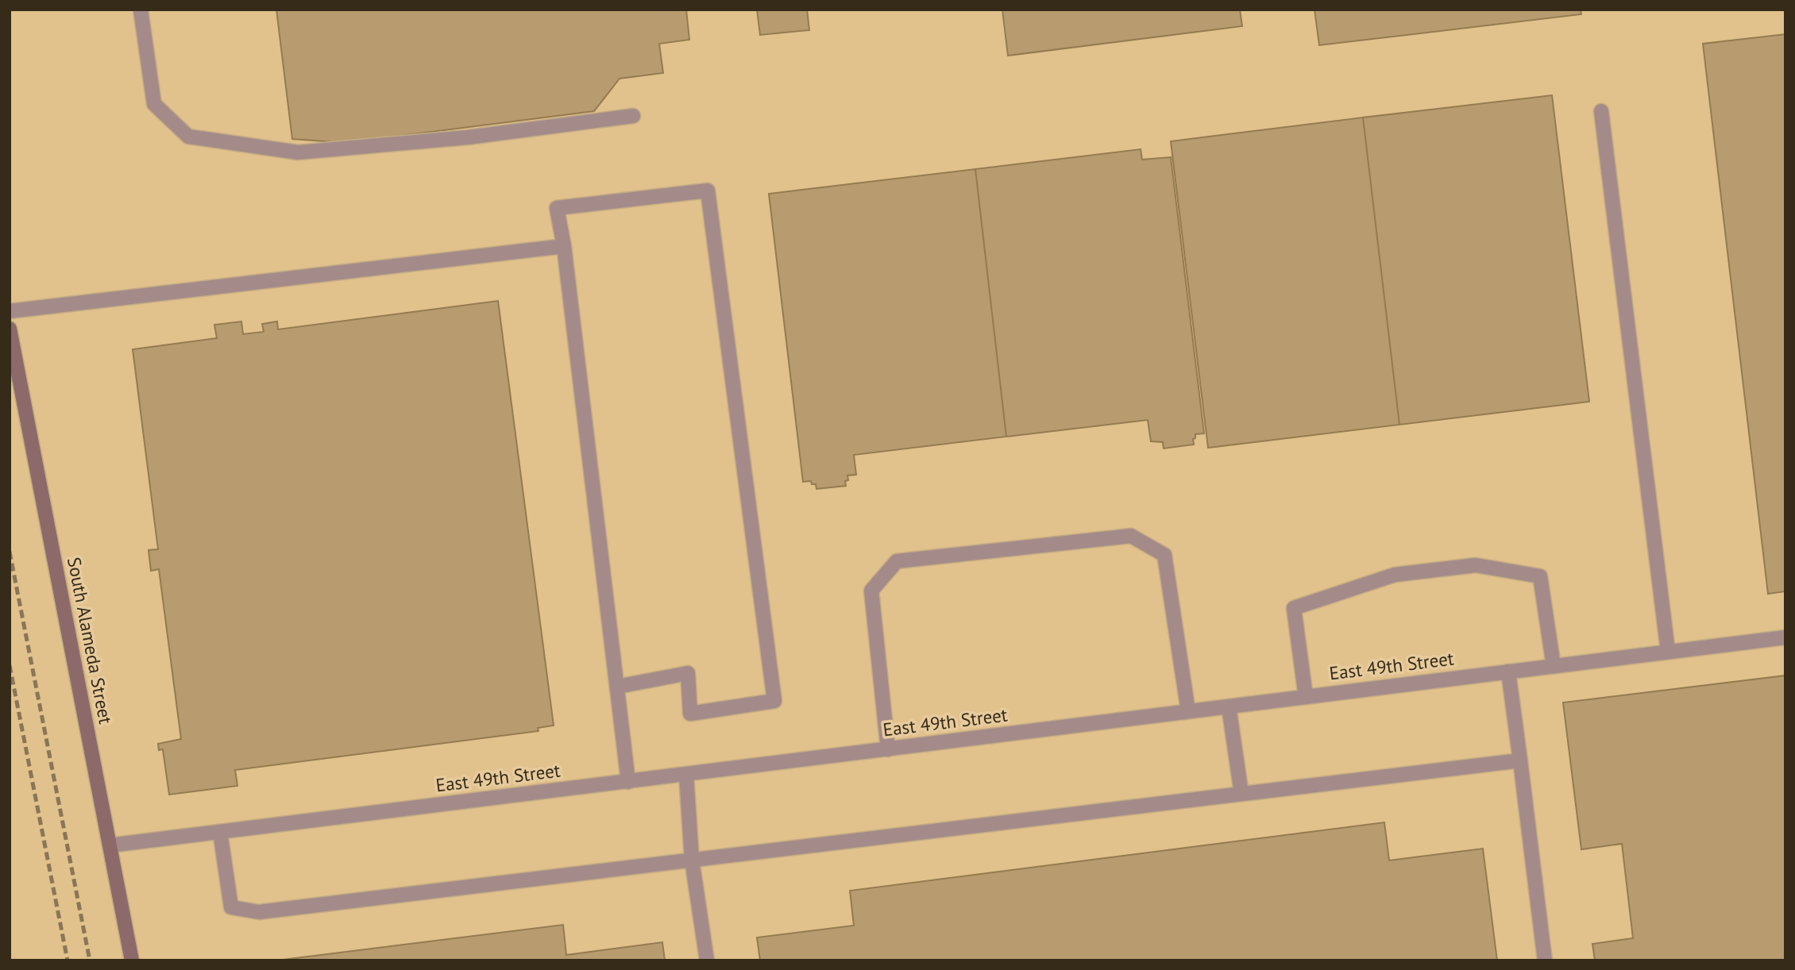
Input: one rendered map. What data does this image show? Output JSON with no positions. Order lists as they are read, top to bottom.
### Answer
{
  "streets": {
    "street": ["South Alameda Street", "East 49th Street"]
  },
  "crossings": [
    ["South Alameda Street", "East 49th Street"]
  ]
}
